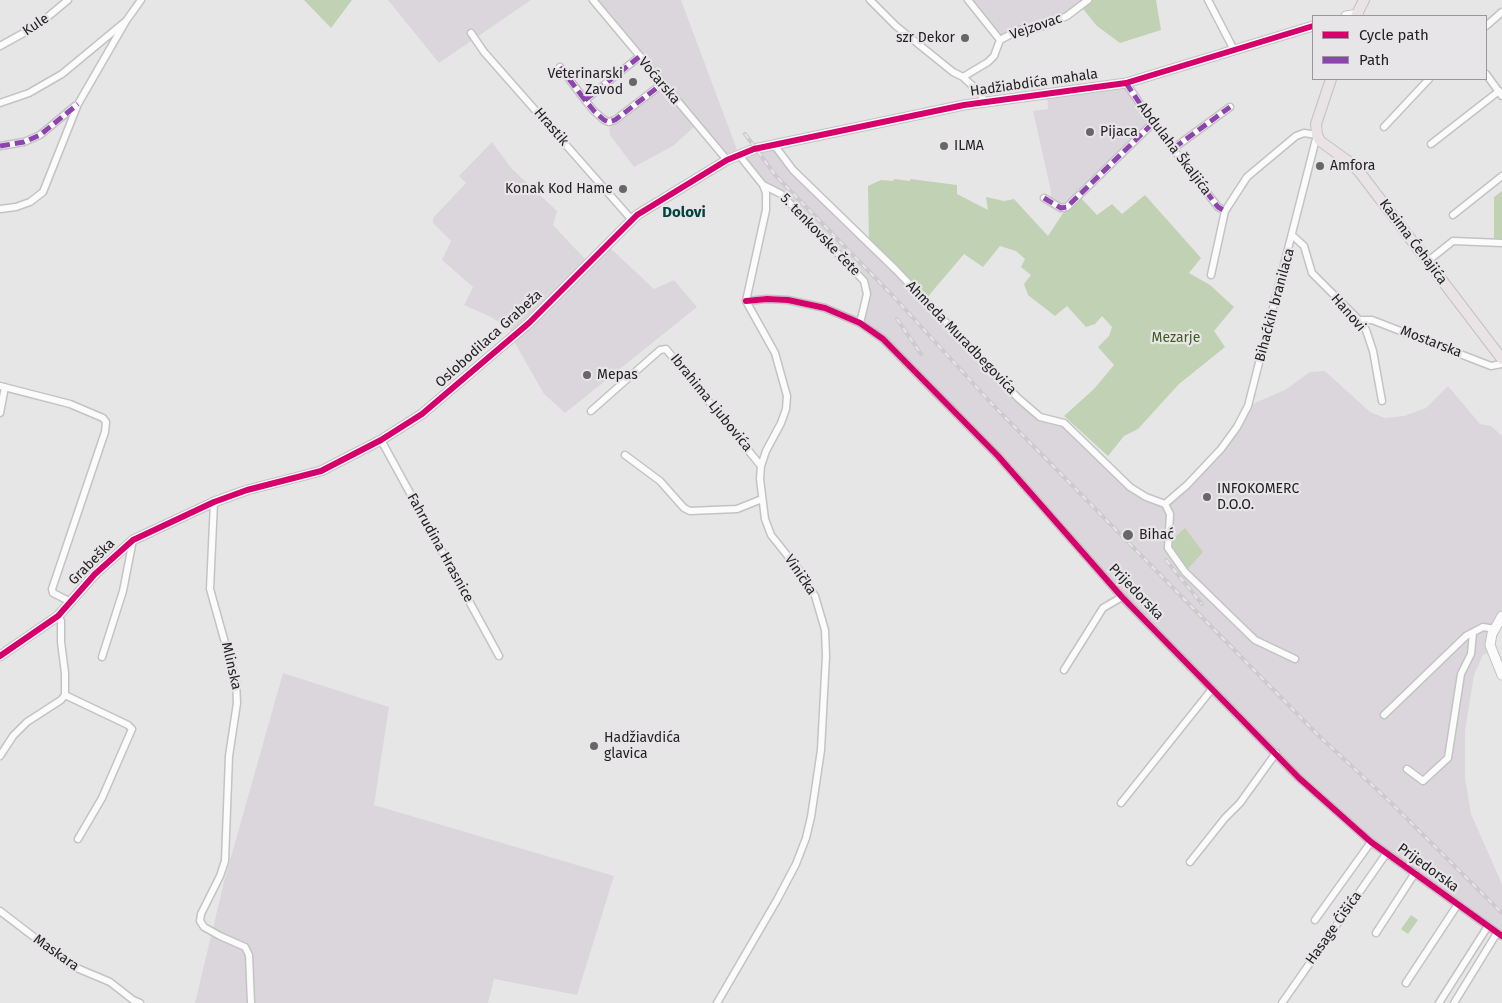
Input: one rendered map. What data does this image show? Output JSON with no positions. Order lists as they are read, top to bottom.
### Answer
{
  "streets": {
    "main road": ["Kasima Ćehajića", "Bihaćkih branilaca"],
    "street": [
      "Kule",
      "Vejzovac",
      "Voćarska",
      "Hadžiabdića mahala",
      "Hrastik",
      "Abdulaha Škaljića",
      "5. tenkovske čete",
      "Hanovi",
      "Ahmeda Muradbegovića",
      "Oslobodilaca Grabeža",
      "Mostarska",
      "Ibrahima Ljubovića",
      "Fahrudina Hrasnice",
      "Grabeška",
      "Vinička",
      "Prijedorska",
      "Mlinska",
      "Hasage Ćišića",
      "Maskara"
    ]
  },
  "crossings": [
    ["Voćarska", "Oslobodilaca Grabeža"],
    ["Hadžiabdića mahala", "Abdulaha Škaljića"],
    ["Hadžiabdića mahala", "Ahmeda Muradbegovića"],
    ["Hadžiabdića mahala", "Oslobodilaca Grabeža"],
    ["Hrastik", "Oslobodilaca Grabeža"],
    ["5. tenkovske čete", "Prijedorska"],
    ["Kasima Ćehajića", "Bihaćkih branilaca"],
    ["Bihaćkih branilaca", "Hanovi"],
    ["Bihaćkih branilaca", "Ahmeda Muradbegovića"],
    ["Hanovi", "Mostarska"],
    ["Oslobodilaca Grabeža", "Fahrudina Hrasnice"],
    ["Oslobodilaca Grabeža", "Grabeška"],
    ["Oslobodilaca Grabeža", "Mlinska"],
    ["Ibrahima Ljubovića", "Vinička"],
    ["Grabeška", "Mlinska"],
    ["Vinička", "Prijedorska"],
    ["Prijedorska", "Hasage Ćišića"]
  ],
  "districts": ["Dolovi"],
  "parks": ["Mezarje"],
  "places": [
    "szr Dekor",
    "Veterinarski Zavod",
    "Pijaca",
    "ILMA",
    "Amfora",
    "Konak Kod Hame",
    "Mepas",
    "INFOKOMERC D.O.O.",
    "Bihać",
    "Hadžiavdića glavica"
  ],
  "legend": ["Cycle path", "Path"]
}
